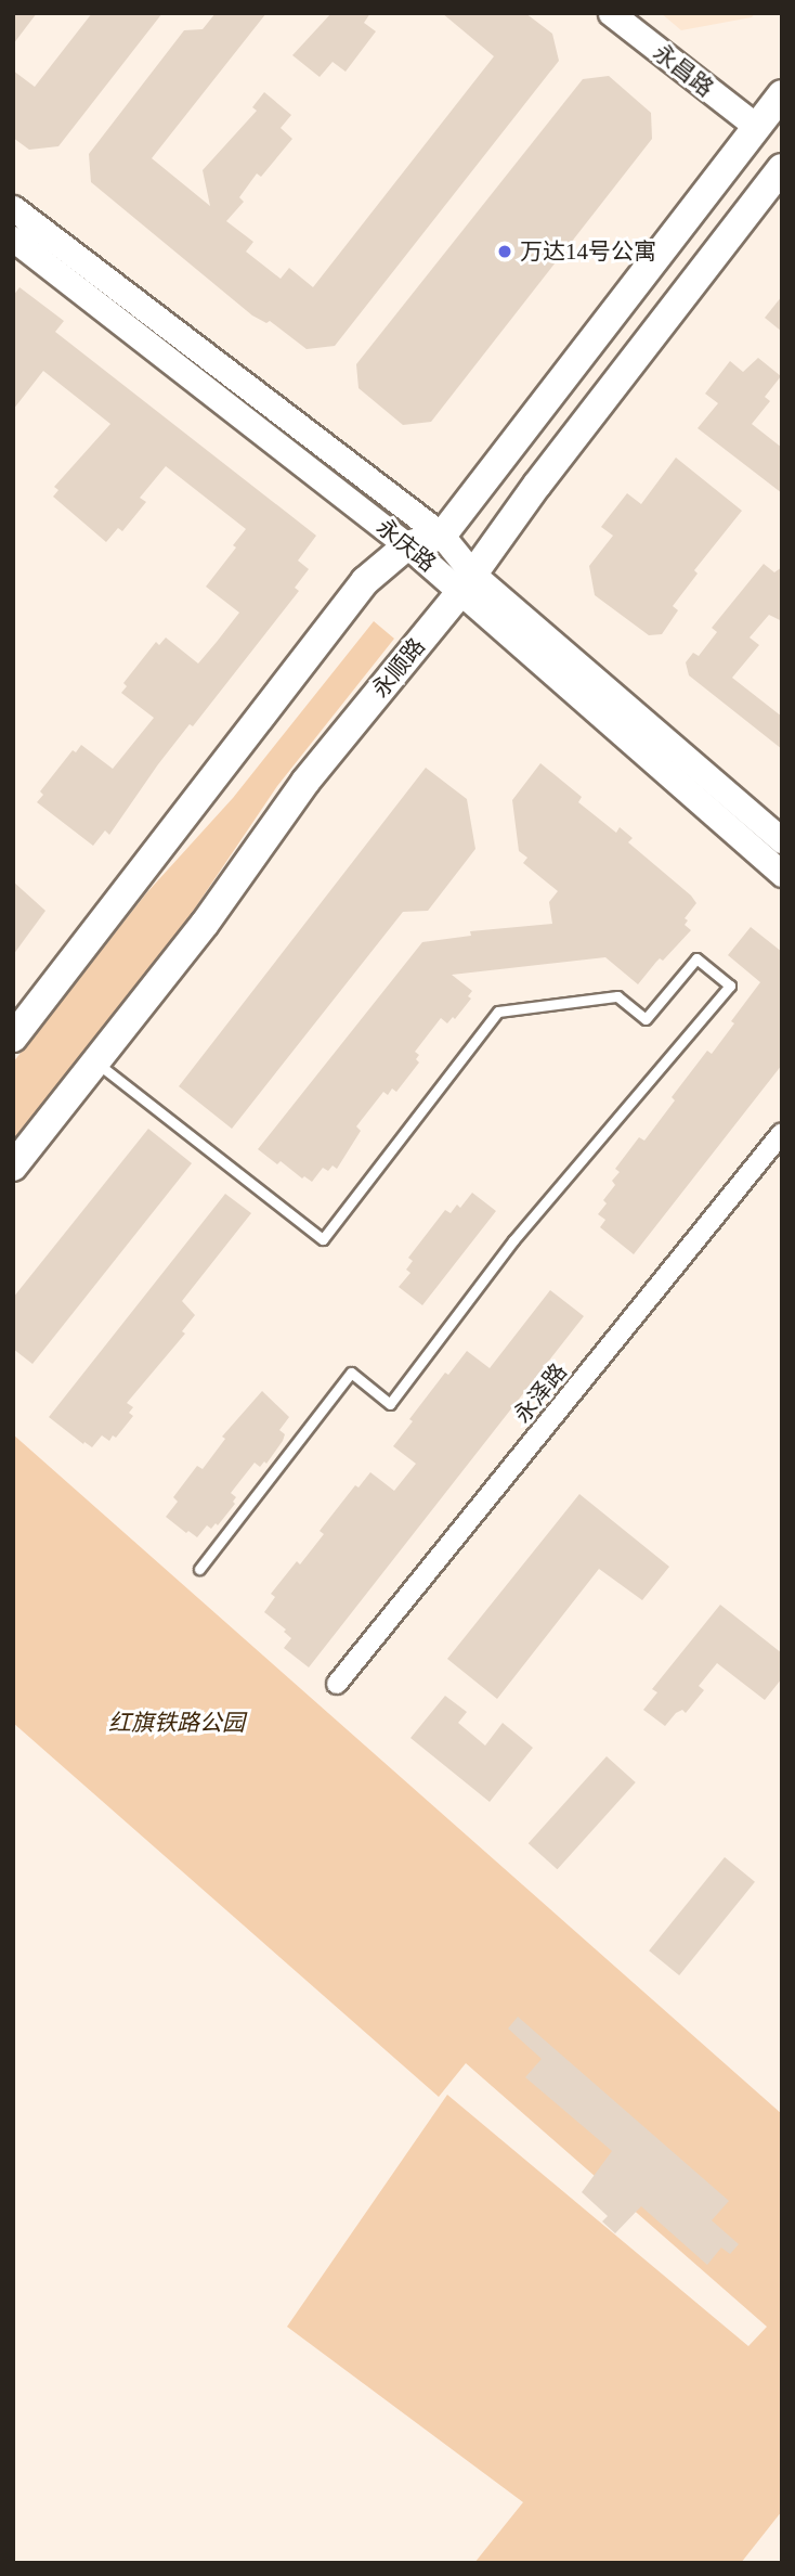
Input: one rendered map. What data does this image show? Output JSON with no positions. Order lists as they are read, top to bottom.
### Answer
{
  "streets": {
    "main road": ["永顺路"],
    "street": ["永昌路", "永庆路", "永泽路"]
  },
  "crossings": [
    ["永庆路", "永顺路"]
  ],
  "parks": ["红旗铁路公园"],
  "places": ["万达14号公寓"]
}
